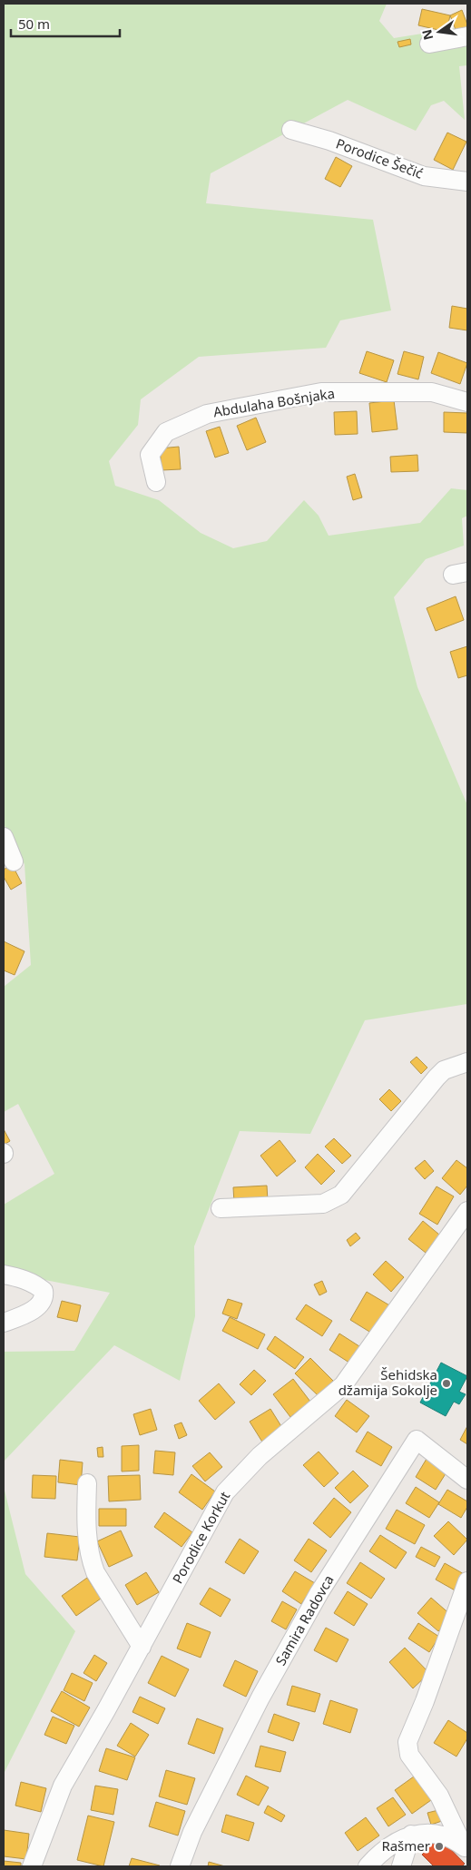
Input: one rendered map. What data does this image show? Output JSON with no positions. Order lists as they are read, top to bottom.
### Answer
{
  "streets": {
    "street": [
      "Porodice Šečić",
      "Abdulaha Bošnjaka",
      "Porodice Korkut",
      "Samira Radovca"
    ]
  },
  "places": ["Šehidska džamija Sokolje", "Rašmer"],
  "scale_bar": "50 m",
  "north": "left"
}
